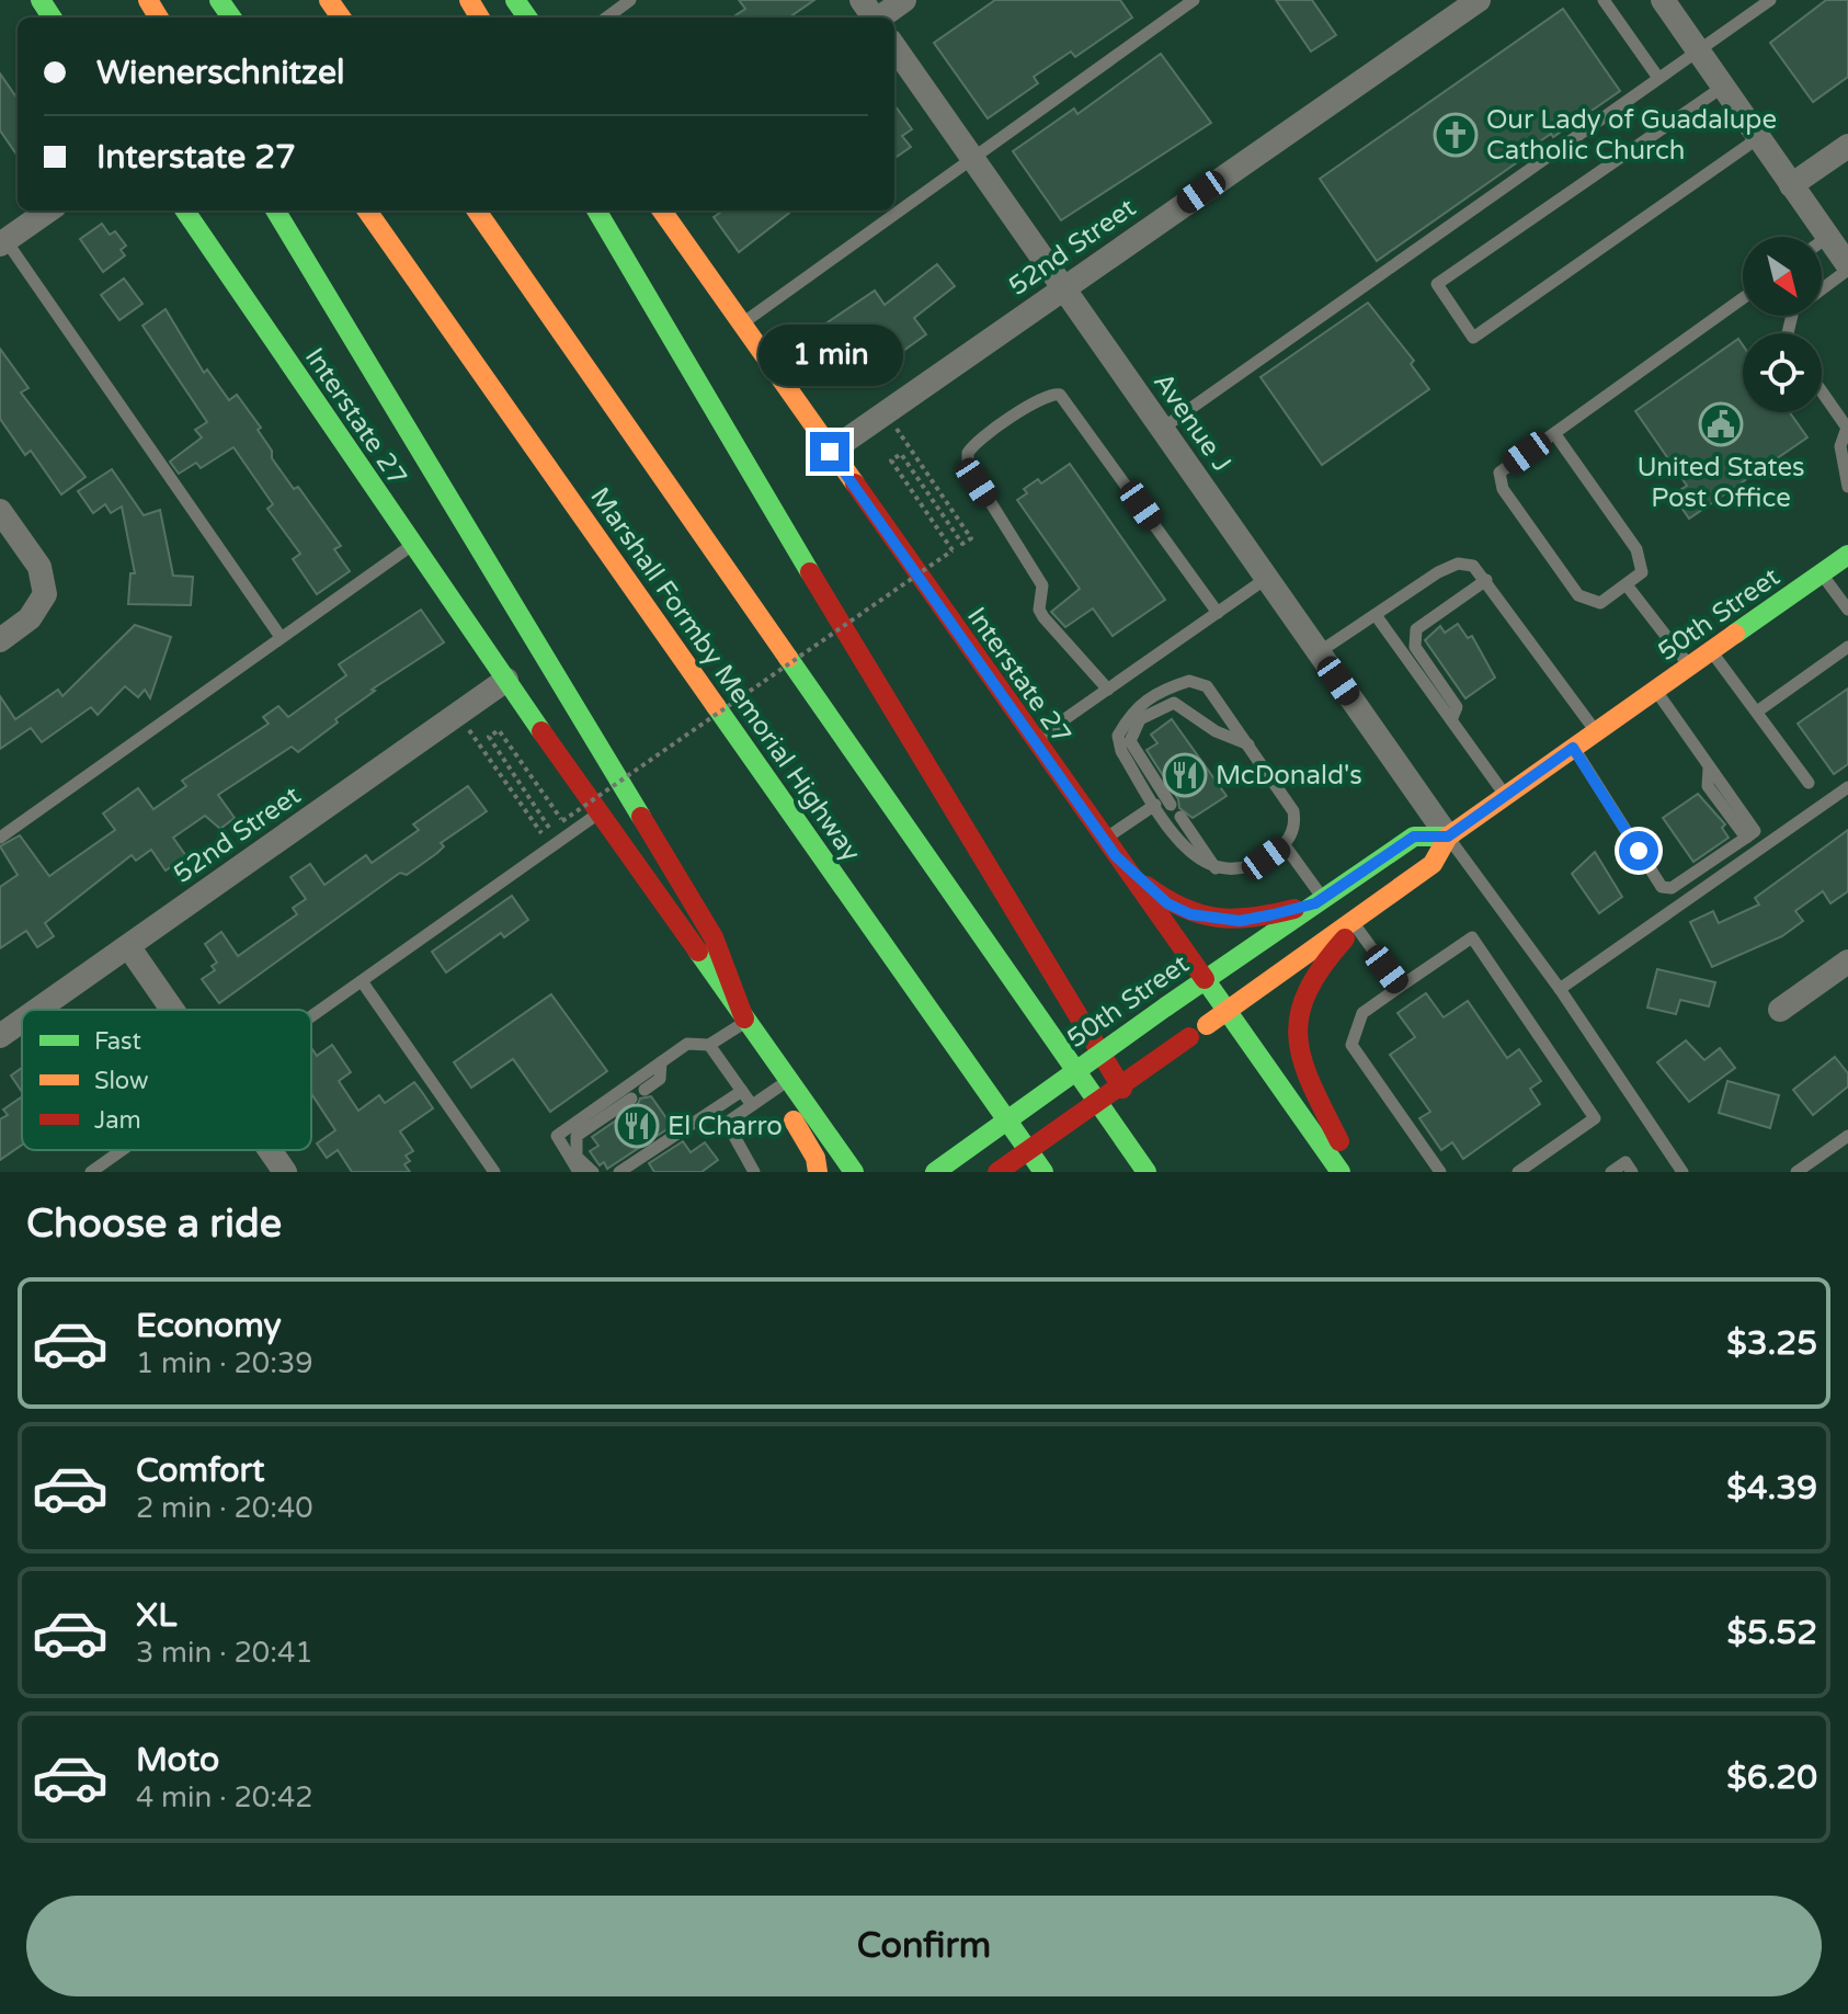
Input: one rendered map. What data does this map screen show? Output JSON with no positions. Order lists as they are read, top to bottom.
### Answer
{
  "streets": {
    "main road": ["Interstate 27", "50th Street", "Marshall Formby Memorial Highway"],
    "street": ["52nd Street", "Avenue J"]
  },
  "crossings": [
    ["52nd Street", "Interstate 27"],
    ["52nd Street", "Avenue J"],
    ["Interstate 27", "50th Street"],
    ["Avenue J", "50th Street"]
  ],
  "places": {
    "church": ["Our Lady of Guadalupe Catholic Church"],
    "public building": ["United States Post Office"],
    "restaurant": ["McDonald's", "El Charro"]
  },
  "legend": ["Fast", "Slow", "Jam"],
  "north": "bottom right",
  "page": {
    "banner": ["Wienerschnitzel", "Interstate 27"],
    "bubble": "1 min",
    "heading": "Choose a ride",
    "list": [
      {
        "name": "Economy",
        "note": "1 min · 20:39",
        "value": "$3.25"
      },
      {
        "name": "Comfort",
        "note": "2 min · 20:40",
        "value": "$4.39"
      },
      {
        "name": "XL",
        "note": "3 min · 20:41",
        "value": "$5.52"
      },
      {
        "name": "Moto",
        "note": "4 min · 20:42",
        "value": "$6.20"
      }
    ],
    "buttons": "Confirm"
  }
}
